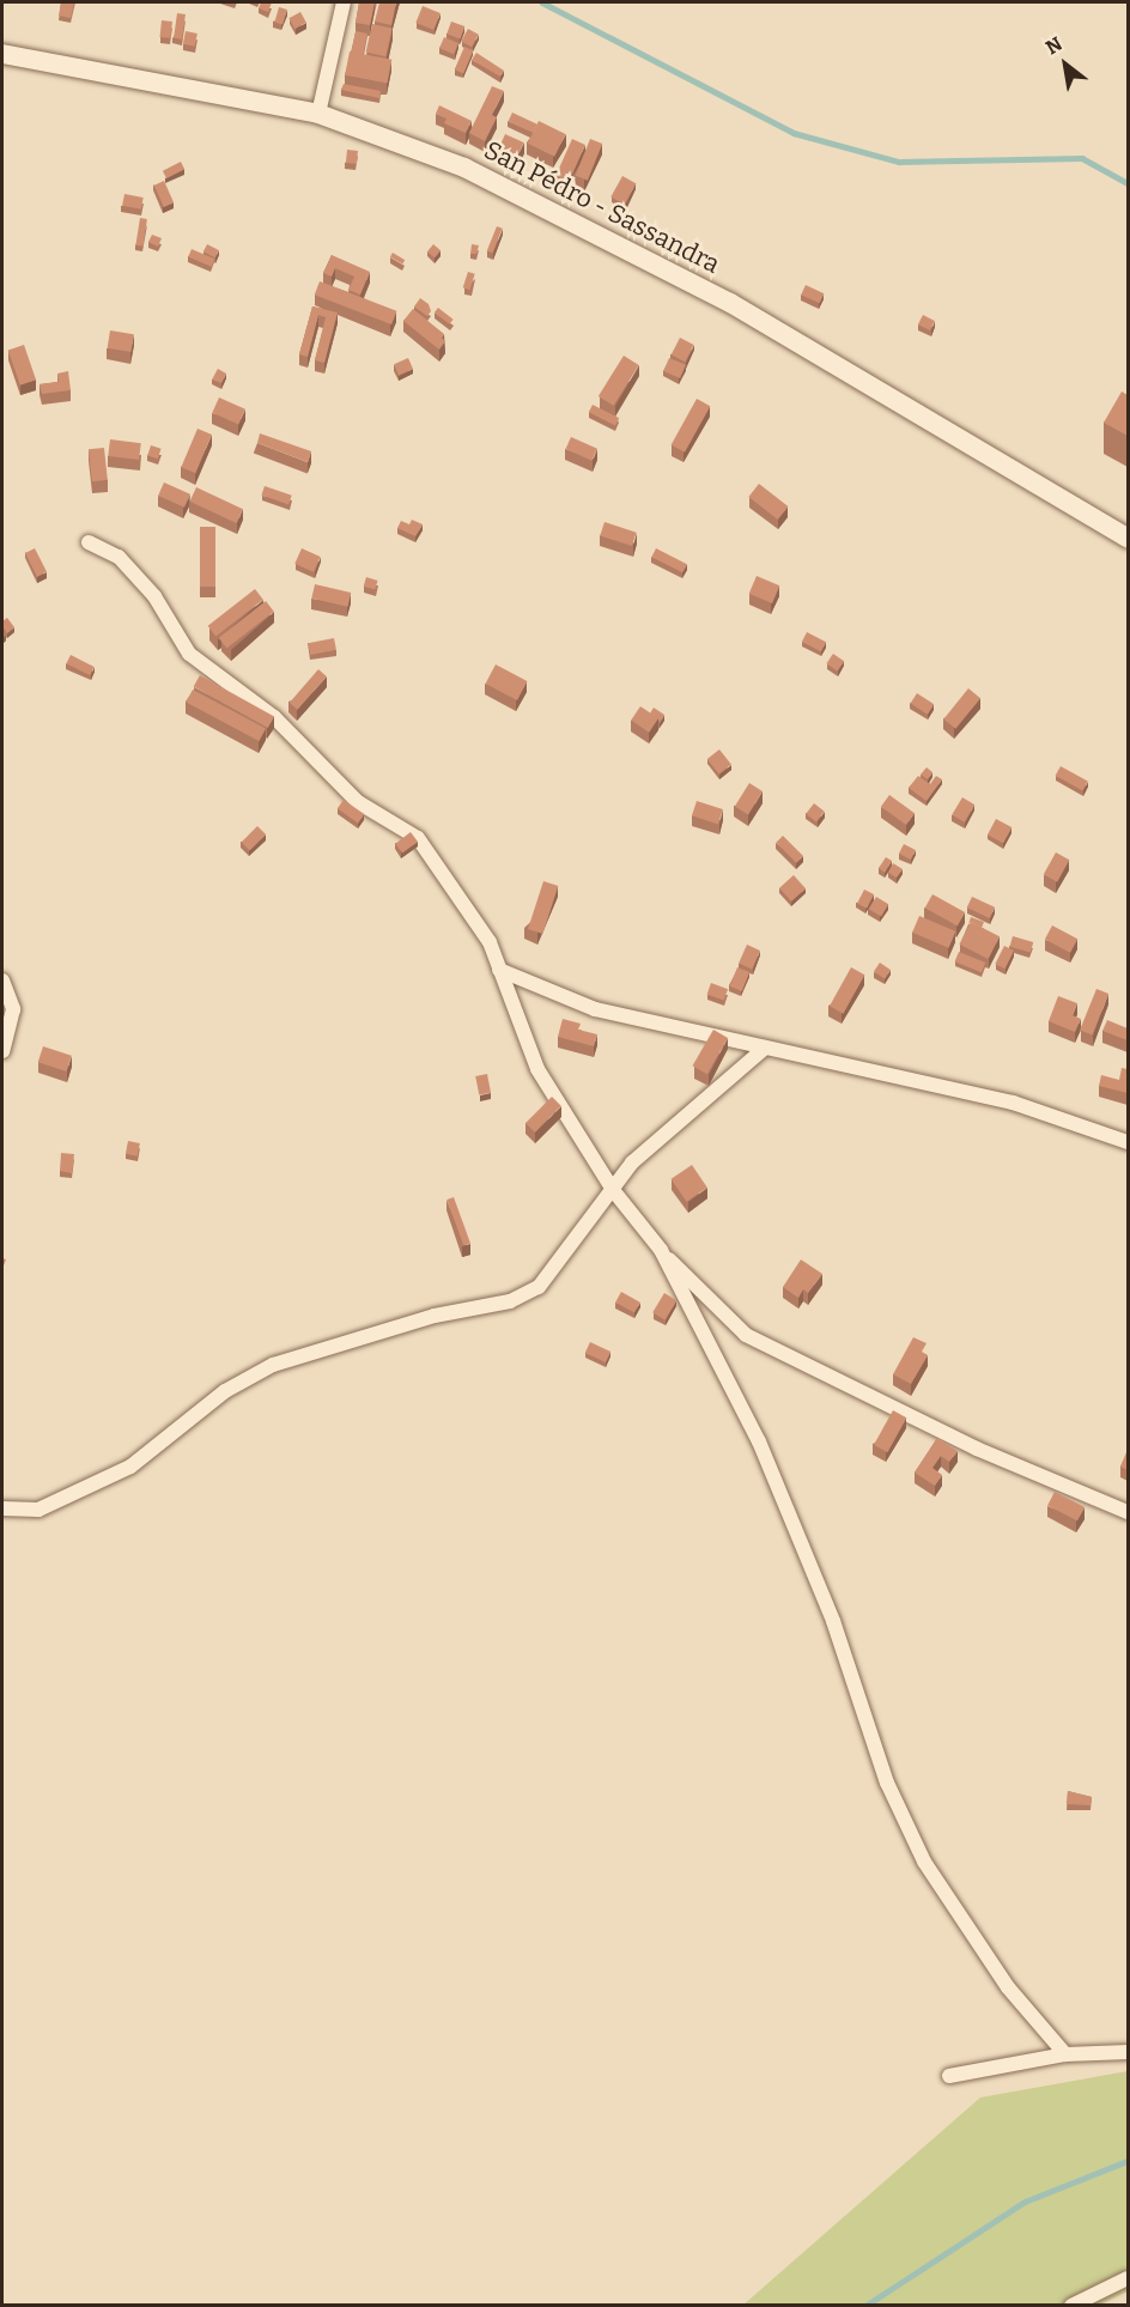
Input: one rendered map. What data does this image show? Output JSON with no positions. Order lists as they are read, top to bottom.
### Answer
{
  "streets": {
    "main road": ["San Pédro - Sassandra"]
  },
  "north": "top left"
}
